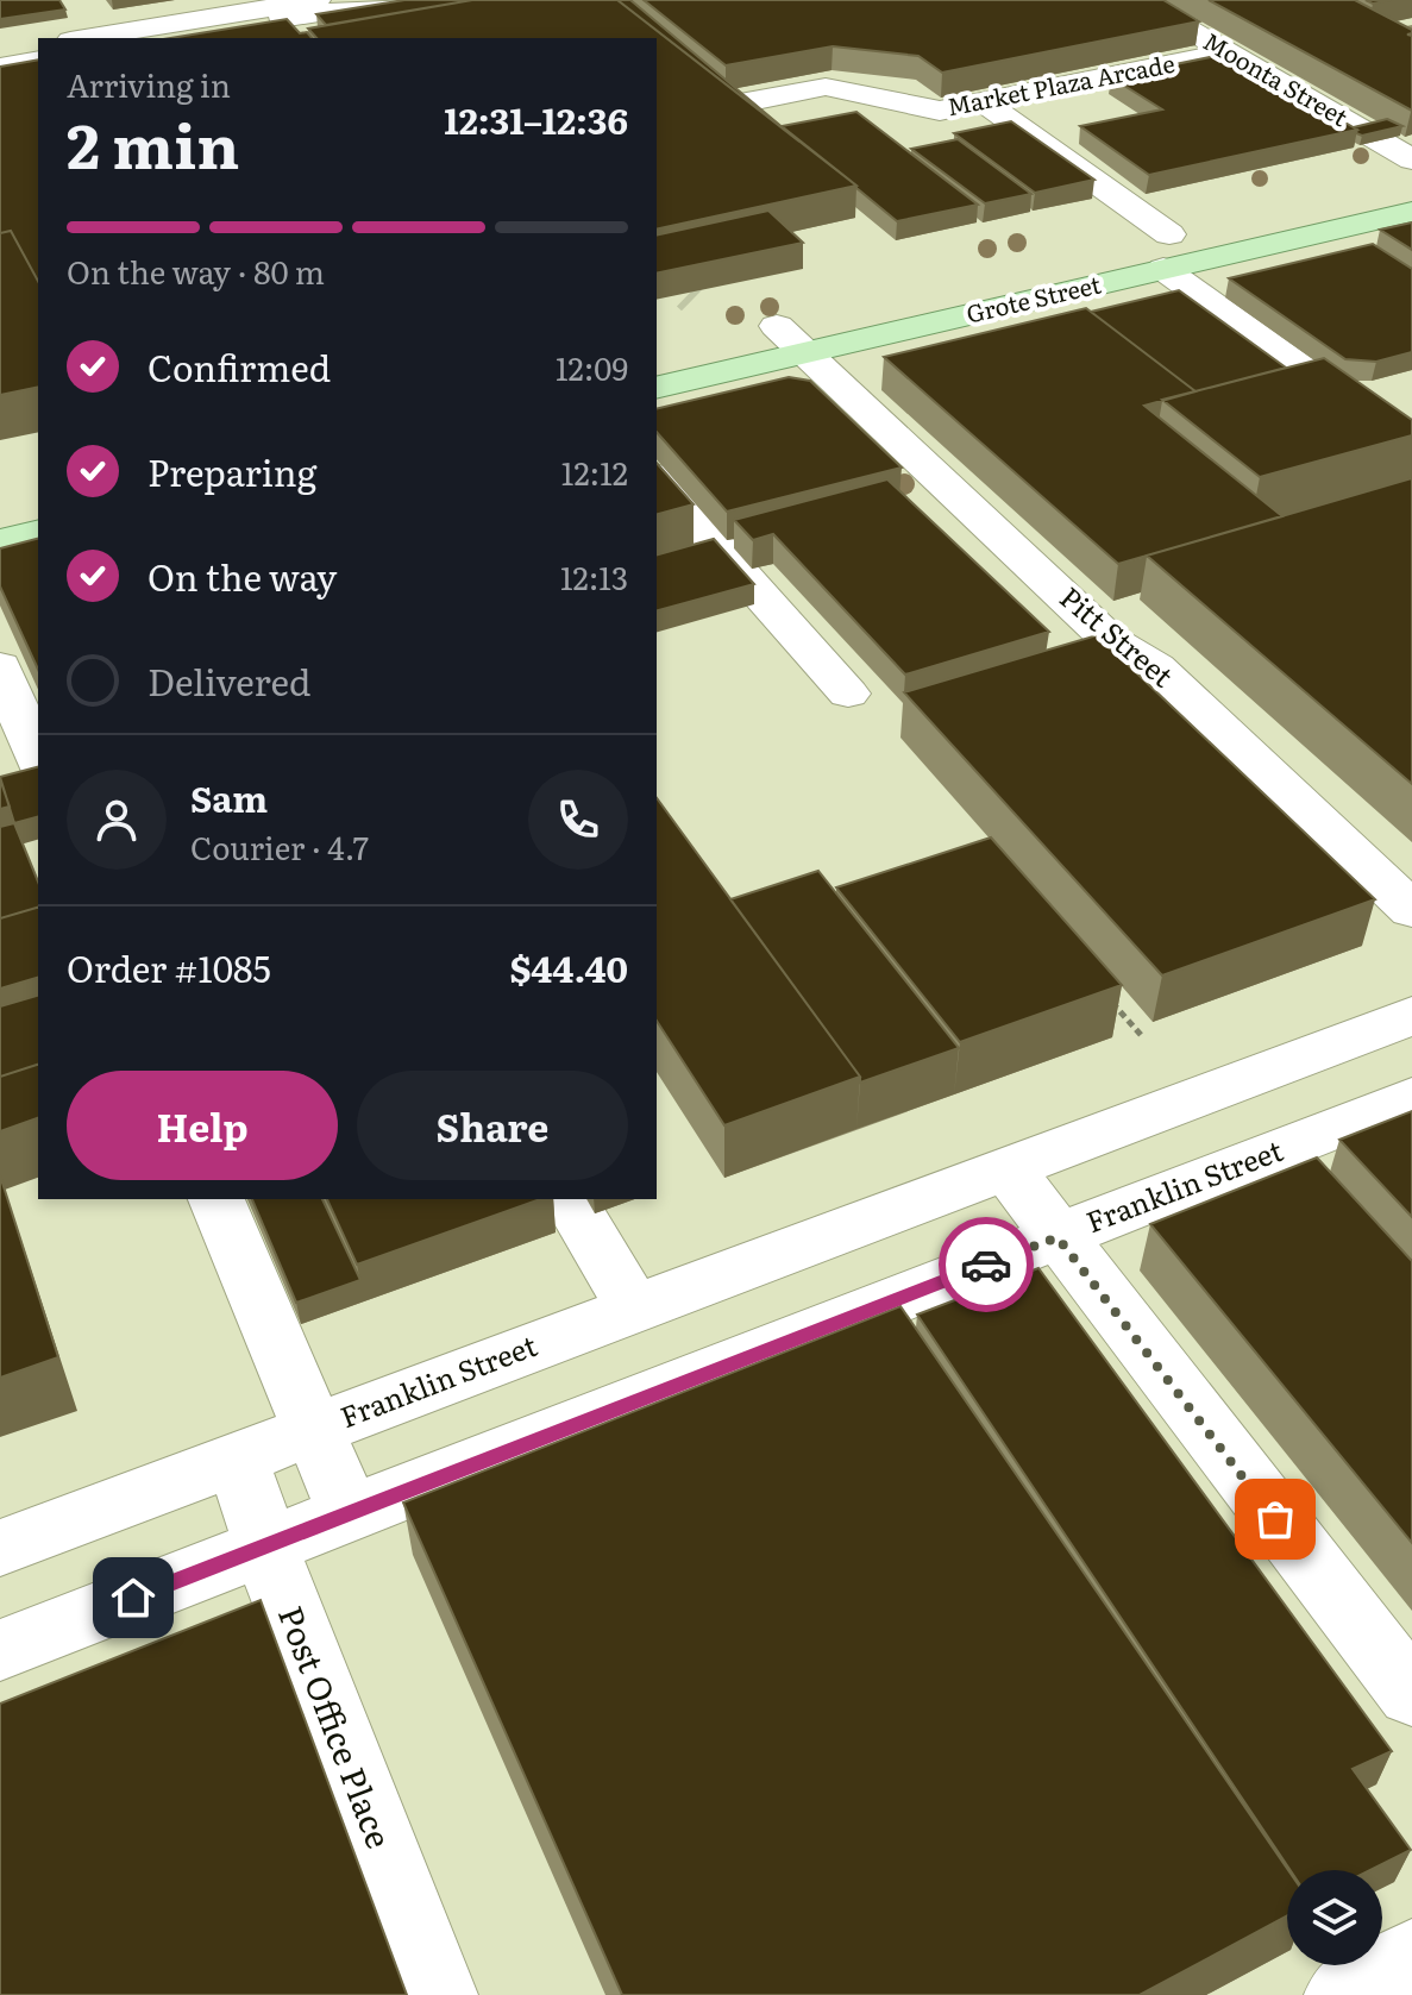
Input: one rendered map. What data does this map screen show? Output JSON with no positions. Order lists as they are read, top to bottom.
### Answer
{
  "streets": {
    "main road": ["Grote Street"],
    "street": [
      "Moonta Street",
      "Market Plaza Arcade",
      "Pitt Street",
      "Franklin Street",
      "Post Office Place"
    ]
  },
  "crossings": [
    ["Moonta Street", "Market Plaza Arcade"],
    ["Grote Street", "Pitt Street"],
    ["Franklin Street", "Post Office Place"]
  ],
  "page": {
    "heading": ["2 min", "Arriving in", "12:31–12:36"],
    "panel": [
      "Sam",
      "Courier · 4.7",
      "Order #1085",
      "$44.40"
    ],
    "bar": "On the way · 80 m",
    "list": [
      ["Confirmed", "12:09"],
      ["Preparing", "12:12"],
      ["On the way", "12:13"],
      "Delivered"
    ],
    "buttons": ["Help", "Share"]
  }
}
